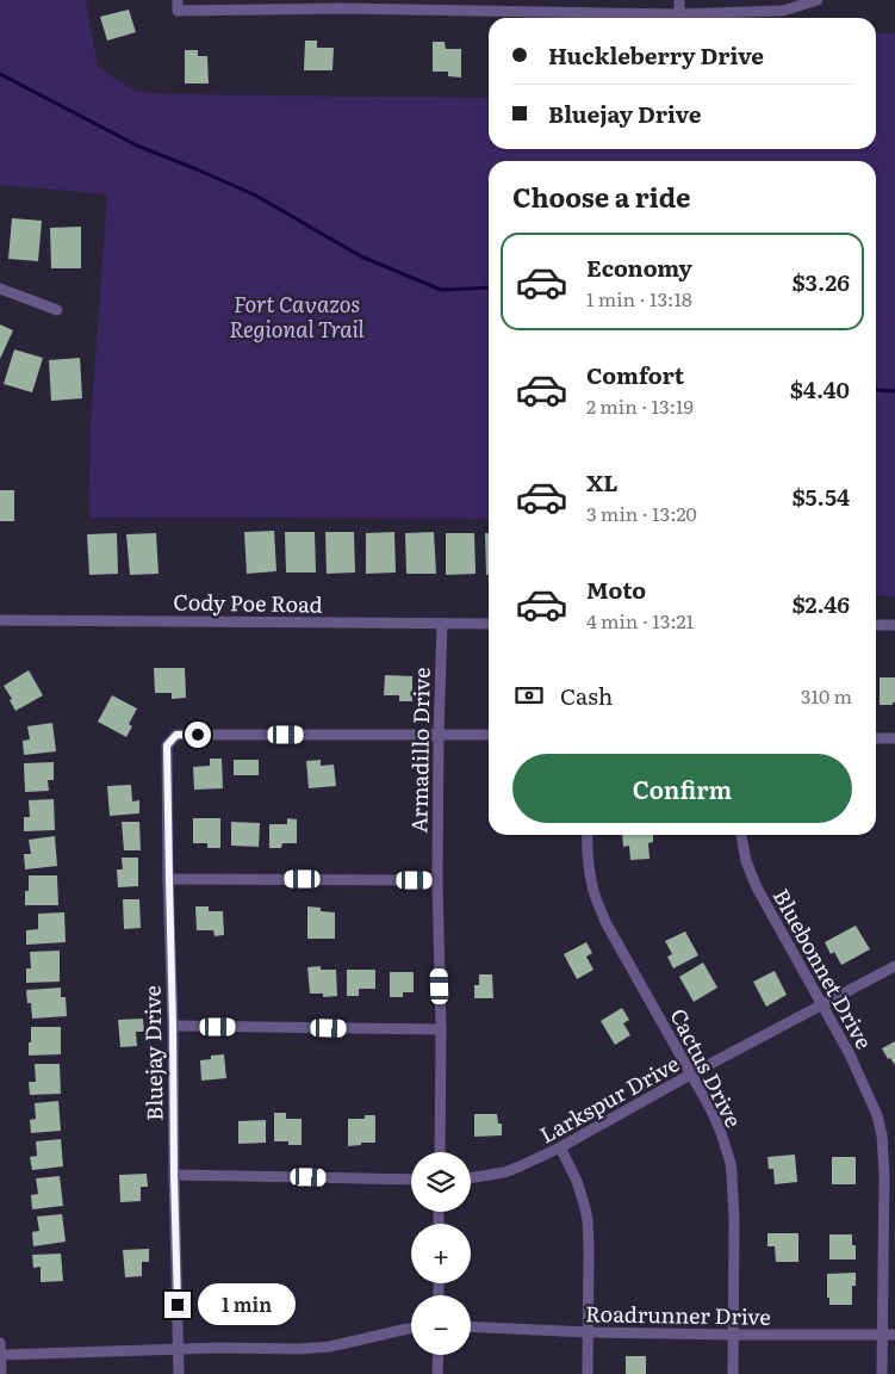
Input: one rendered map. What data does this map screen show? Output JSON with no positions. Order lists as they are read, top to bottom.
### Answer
{
  "streets": {
    "street": [
      "Cody Poe Road",
      "Armadillo Drive",
      "Bluebonnet Drive",
      "Bluejay Drive",
      "Cactus Drive",
      "Larkspur Drive",
      "Roadrunner Drive"
    ]
  },
  "crossings": [
    ["Cody Poe Road", "Armadillo Drive"],
    ["Armadillo Drive", "Bluejay Drive"],
    ["Bluebonnet Drive", "Larkspur Drive"],
    ["Bluebonnet Drive", "Roadrunner Drive"],
    ["Cactus Drive", "Larkspur Drive"],
    ["Cactus Drive", "Roadrunner Drive"]
  ],
  "parks": ["Fort Cavazos Regional Trail"],
  "page": {
    "banner": ["Huckleberry Drive", "Bluejay Drive"],
    "heading": "Choose a ride",
    "list": [
      {
        "name": "Economy",
        "note": "1 min · 13:18",
        "value": "$3.26"
      },
      {
        "name": "Comfort",
        "note": "2 min · 13:19",
        "value": "$4.40"
      },
      {
        "name": "XL",
        "note": "3 min · 13:20",
        "value": "$5.54"
      },
      {
        "name": "Moto",
        "note": "4 min · 13:21",
        "value": "$2.46"
      }
    ],
    "pay": ["Cash", "310 m"],
    "buttons": "Confirm",
    "map_buttons": ["+", "−"],
    "bubble": "1 min"
  }
}
